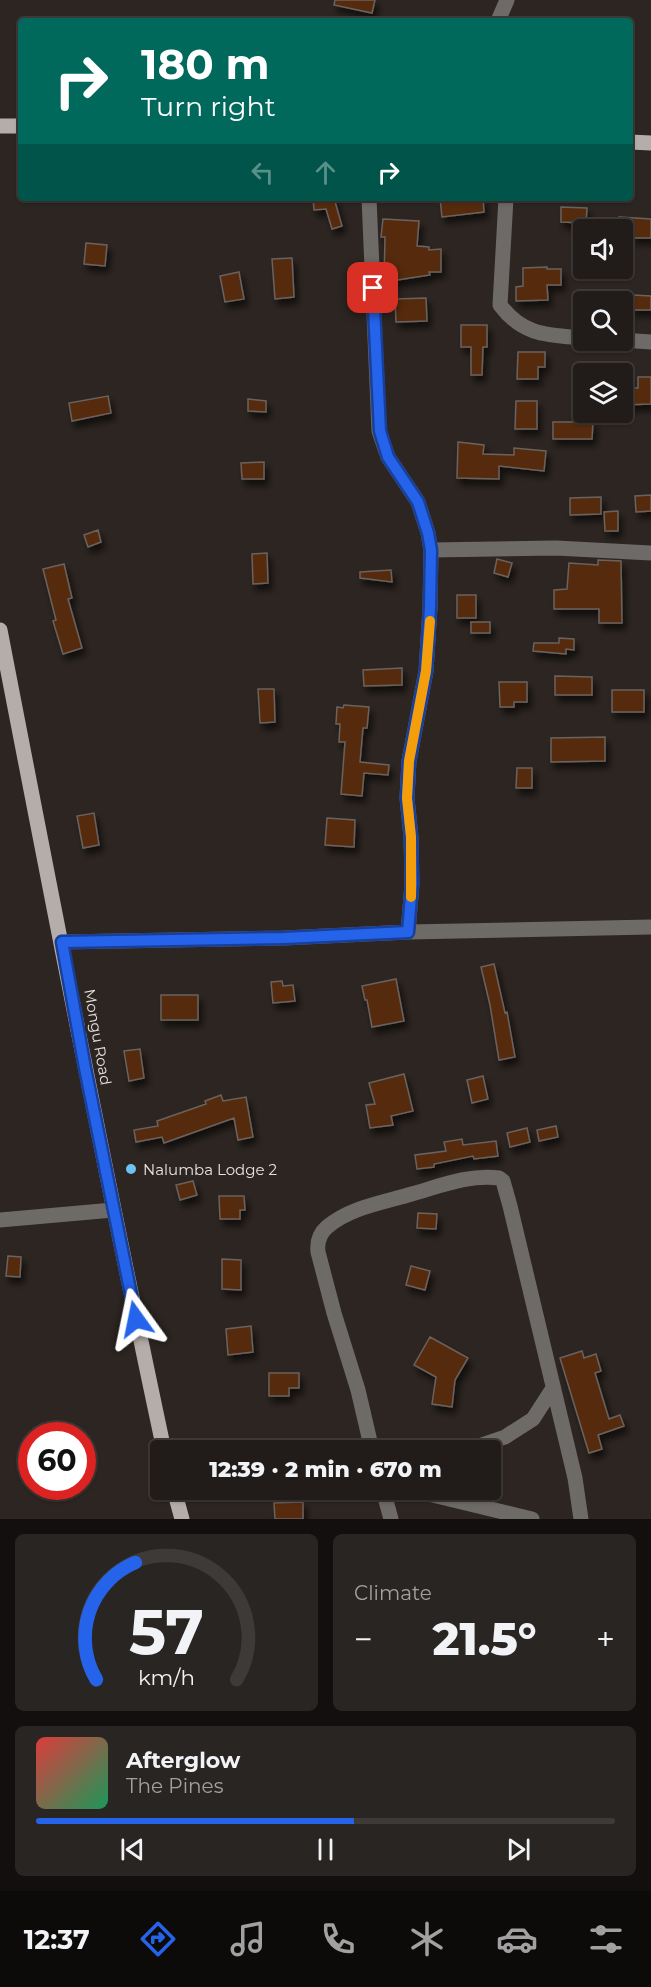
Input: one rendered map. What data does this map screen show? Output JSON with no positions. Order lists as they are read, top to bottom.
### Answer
{
  "streets": {
    "main road": ["Mongu Road"]
  },
  "places": ["Nalumba Lodge 2"],
  "page": {
    "turn": ["180 m", "Turn right"],
    "limit": "60",
    "trip": "12:39 · 2 min · 670 m",
    "tile": "Climate",
    "heat": ["−", "21.5°", "+"],
    "song": ["Afterglow", "The Pines"],
    "tabs": "12:37",
    "gauge": ["57", "km/h"]
  }
}
